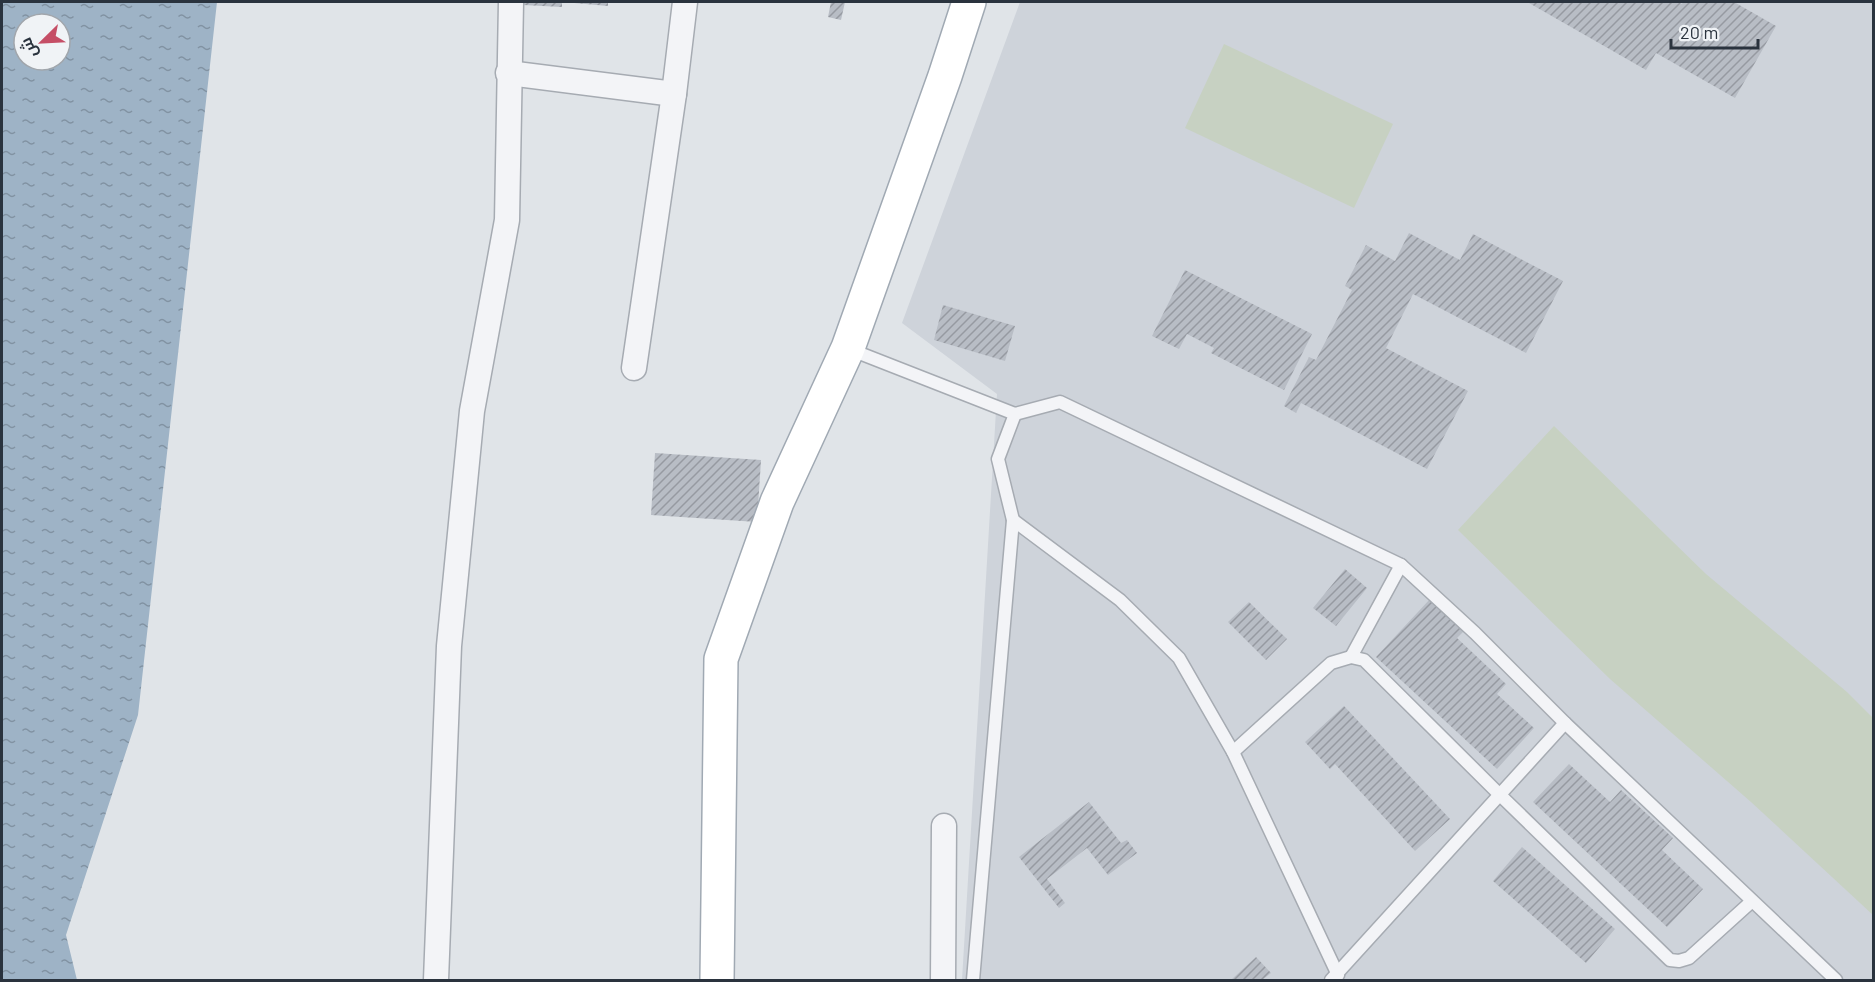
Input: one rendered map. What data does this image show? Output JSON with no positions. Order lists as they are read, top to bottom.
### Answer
{
  "scale_bar": "20 m",
  "north": "bottom left"
}
